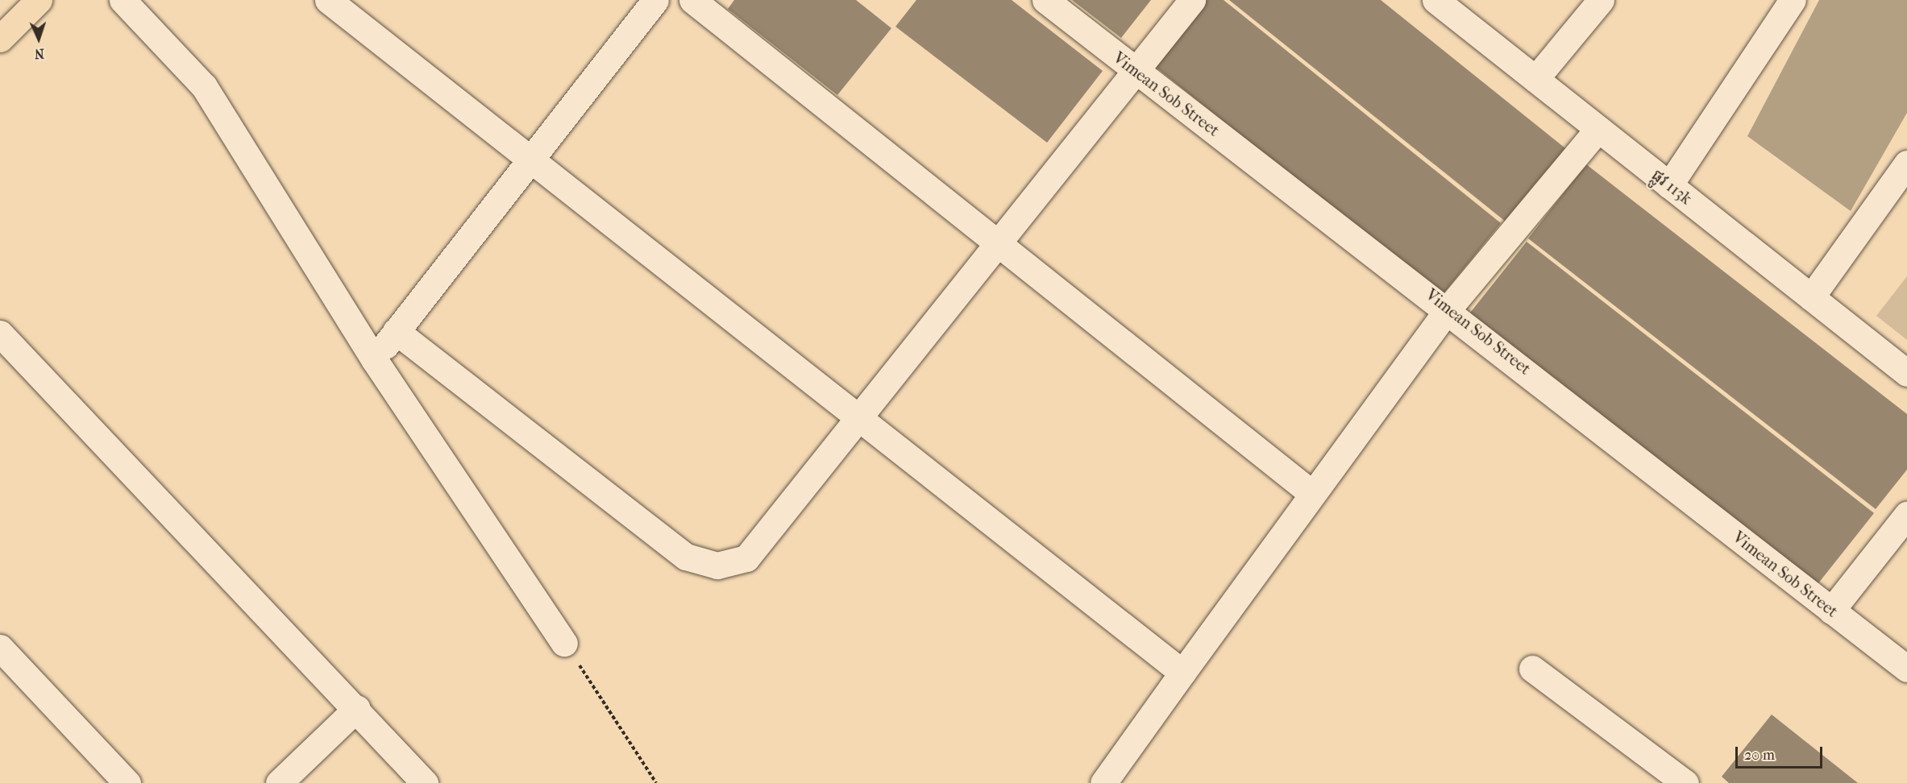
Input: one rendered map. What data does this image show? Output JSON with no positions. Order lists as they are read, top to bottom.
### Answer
{
  "streets": {
    "street": ["Vimean Sob Street", "ផ្លូវ 113k"]
  },
  "scale_bar": "20 m",
  "north": "bottom"
}
